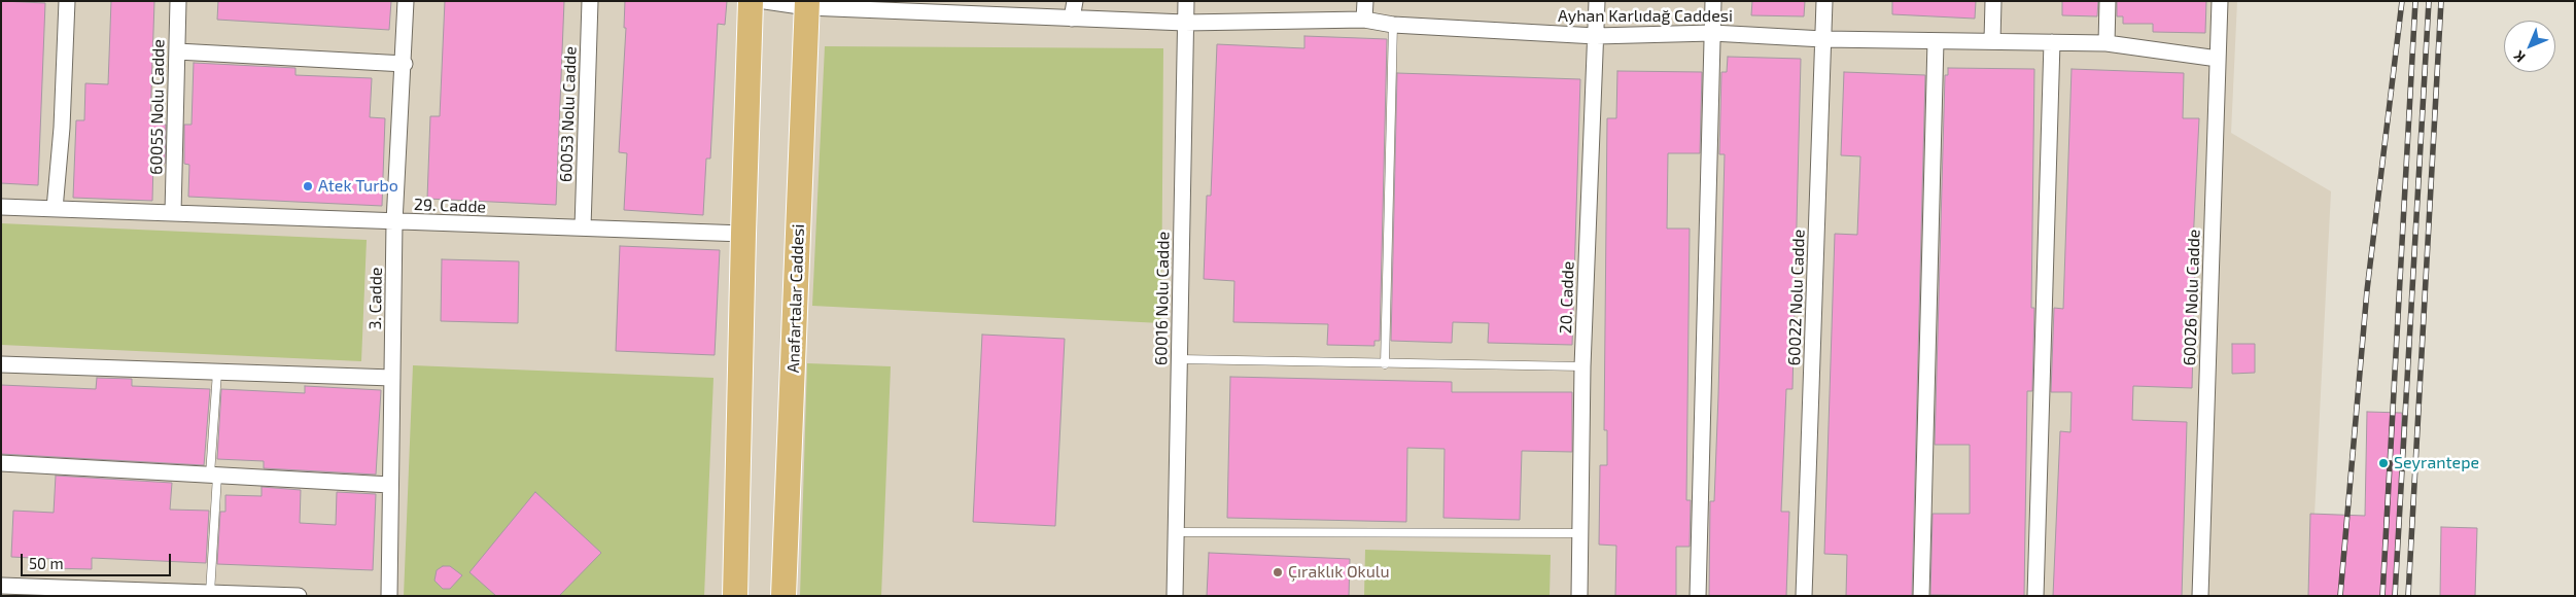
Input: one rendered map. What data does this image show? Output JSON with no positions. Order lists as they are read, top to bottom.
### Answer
{
  "streets": {
    "main road": ["Anafartalar Caddesi"],
    "street": [
      "Ayhan Karlıdağ Caddesi",
      "60055 Nolu Cadde",
      "60053 Nolu Cadde",
      "29. Cadde",
      "20. Cadde",
      "60022 Nolu Cadde",
      "60026 Nolu Cadde",
      "3. Cadde",
      "60016 Nolu Cadde"
    ]
  },
  "crossings": [
    ["Ayhan Karlıdağ Caddesi", "20. Cadde"],
    ["Ayhan Karlıdağ Caddesi", "60022 Nolu Cadde"],
    ["Ayhan Karlıdağ Caddesi", "60026 Nolu Cadde"],
    ["Ayhan Karlıdağ Caddesi", "Anafartalar Caddesi"],
    ["Ayhan Karlıdağ Caddesi", "60016 Nolu Cadde"],
    ["60055 Nolu Cadde", "29. Cadde"],
    ["60053 Nolu Cadde", "29. Cadde"],
    ["29. Cadde", "3. Cadde"]
  ],
  "places": ["Atek Turbo", "Seyrantepe", "Çıraklık Okulu"],
  "scale_bar": "50 m",
  "north": "bottom left"
}
